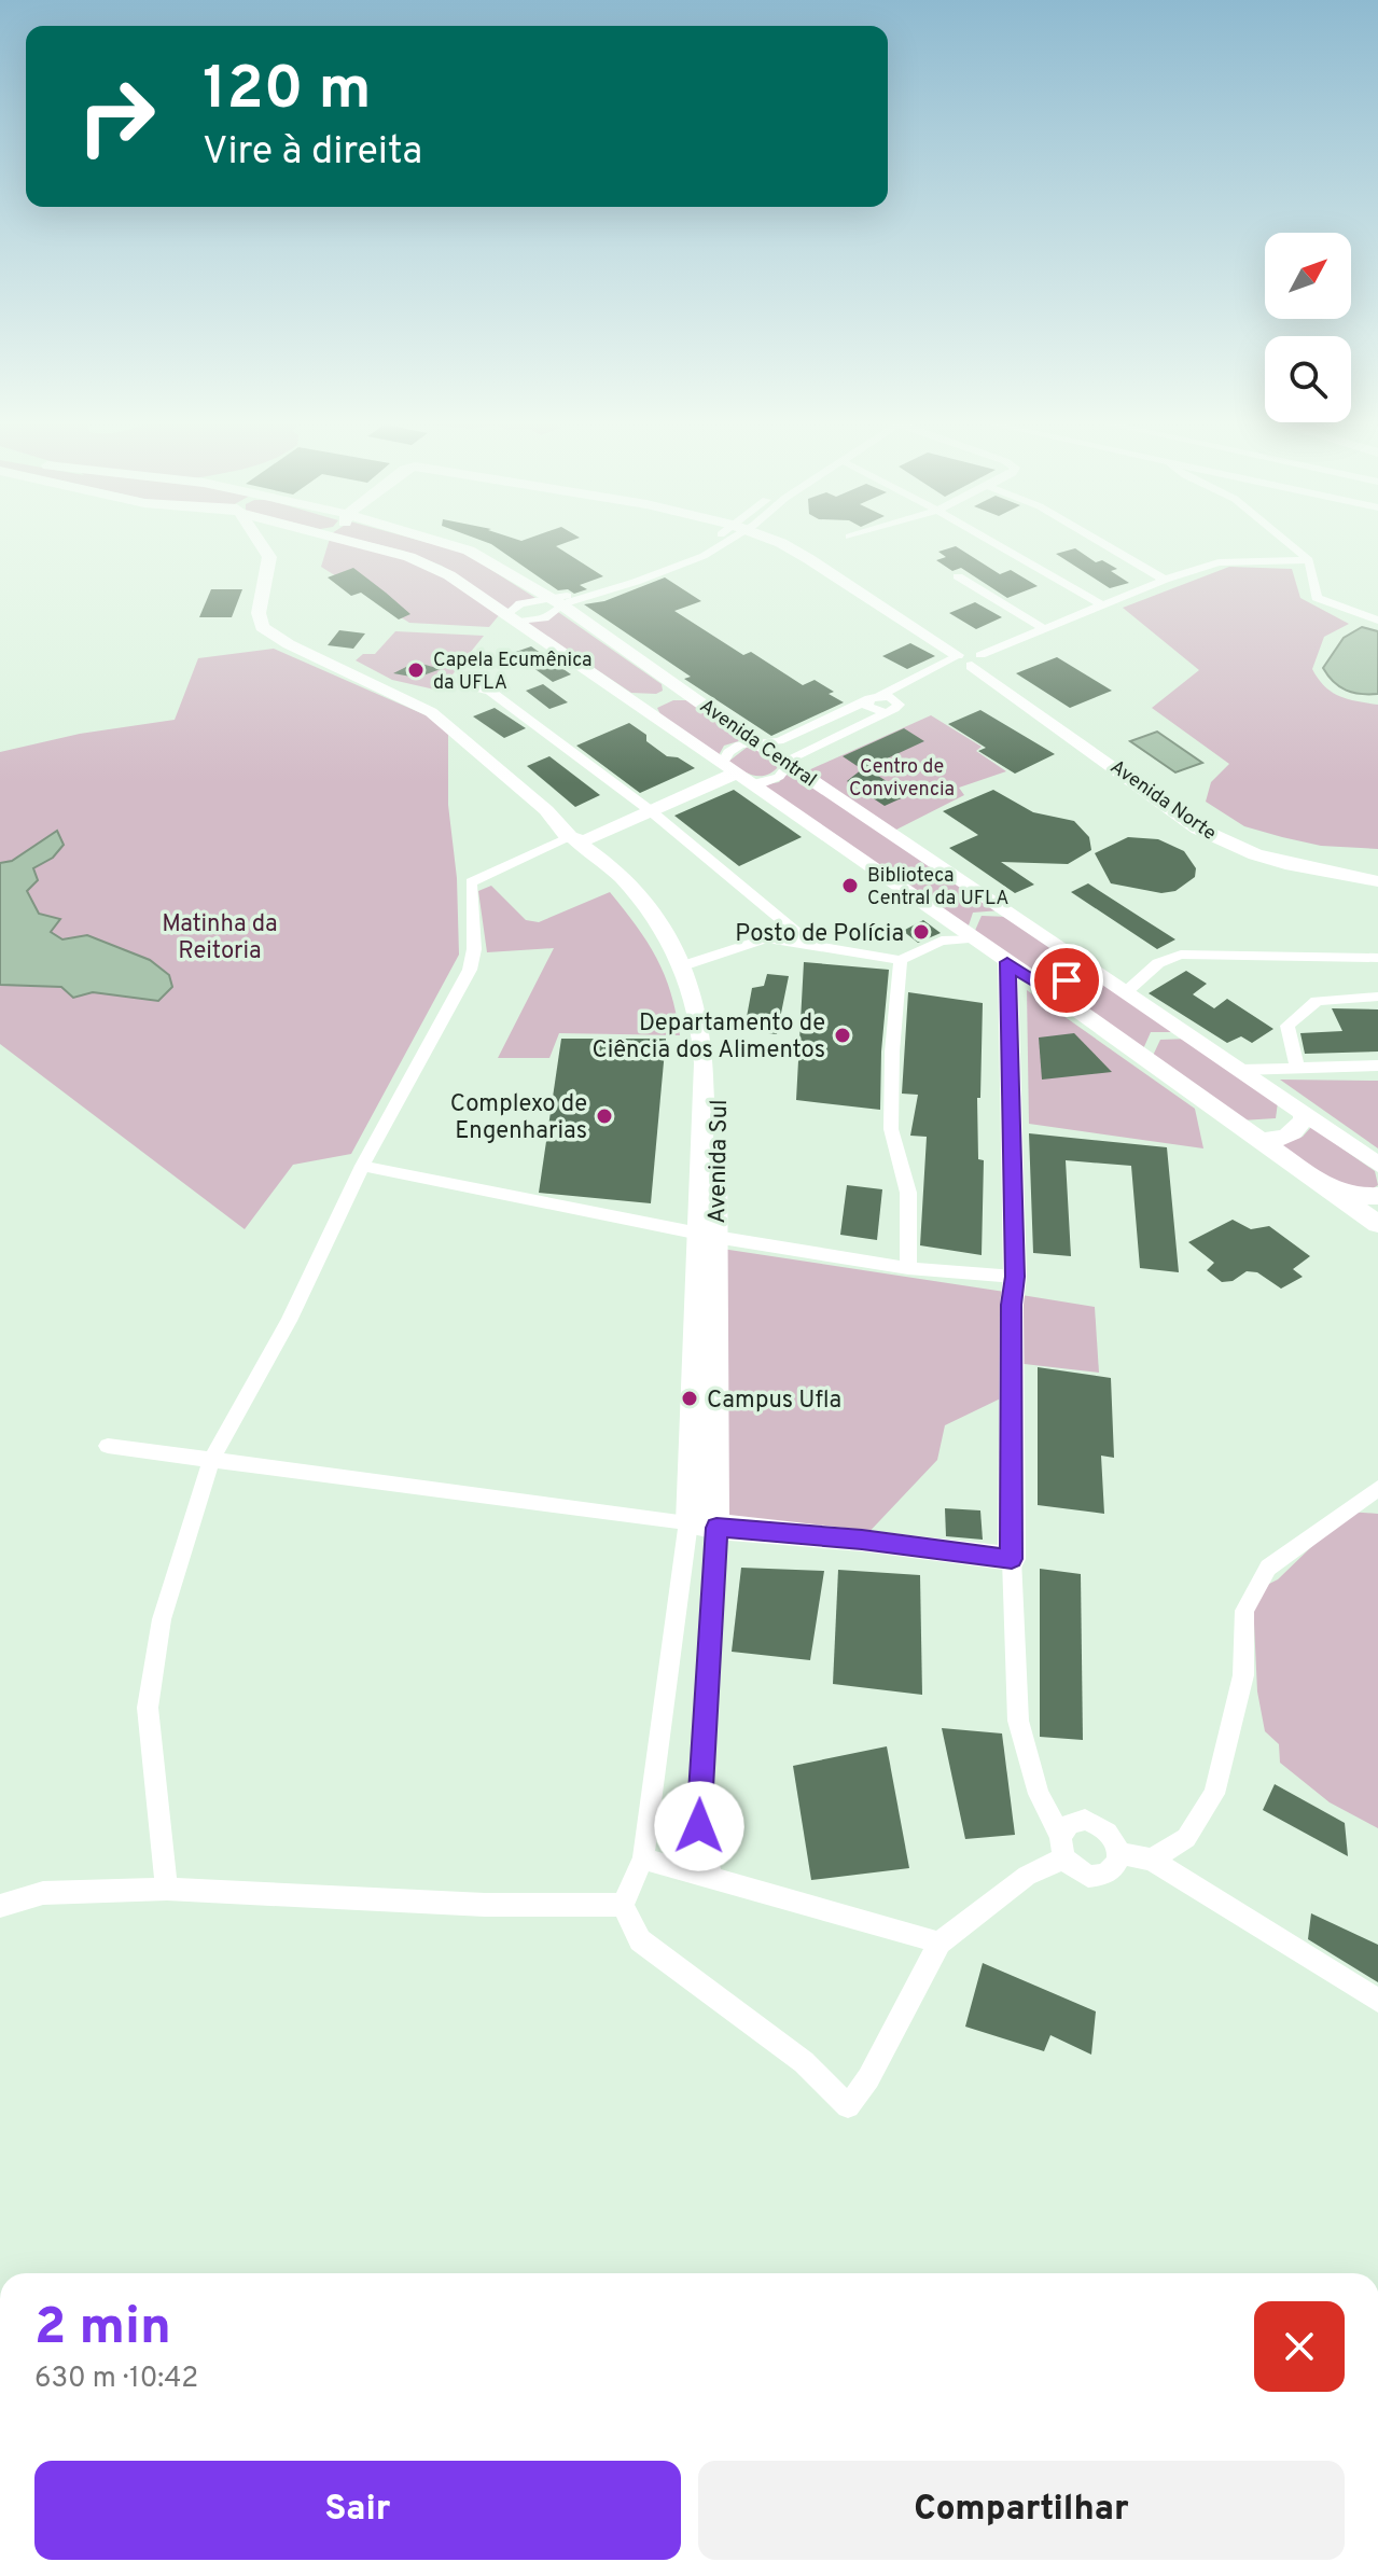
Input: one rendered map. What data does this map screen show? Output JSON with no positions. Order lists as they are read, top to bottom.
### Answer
{
  "streets": {
    "street": ["Avenida Central", "Avenida Norte", "Avenida Sul"]
  },
  "parks": ["Centro de Convivencia", "Matinha da Reitoria"],
  "places": [
    "Capela Ecumênica da UFLA",
    "Biblioteca Central da UFLA",
    "Posto de Polícia",
    "Departamento de Ciência dos Alimentos",
    "Complexo de Engenharias",
    "Campus Ufla"
  ],
  "north": "top right",
  "page": {
    "turn": ["120 m", "Vire à direita"],
    "heading": ["2 min", "630 m · 10:42"],
    "buttons": ["Sair", "Compartilhar"]
  }
}
